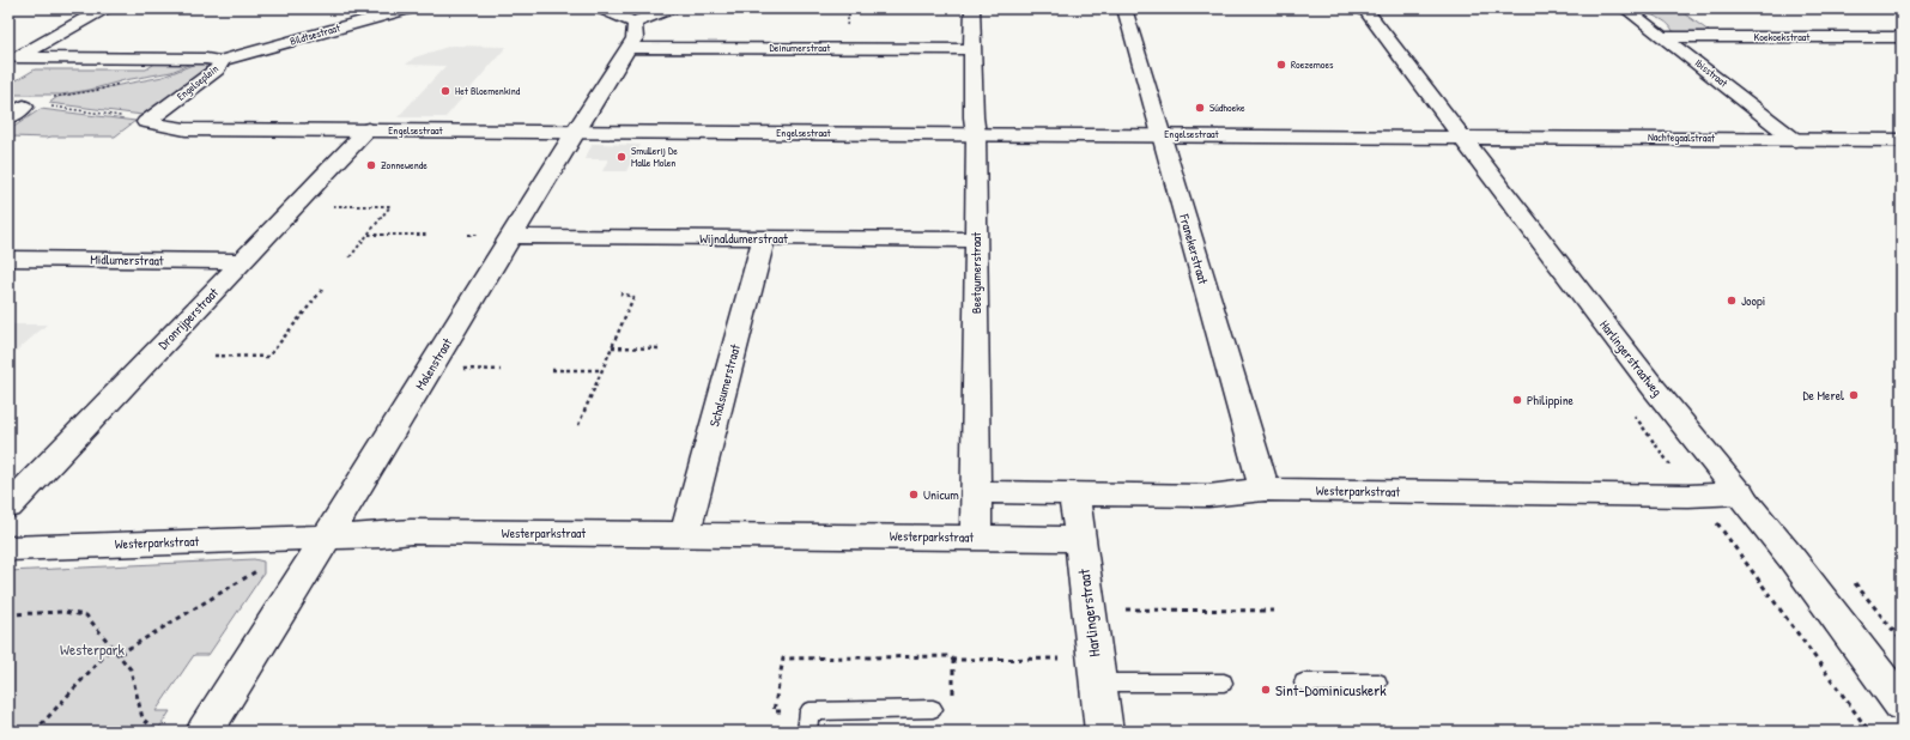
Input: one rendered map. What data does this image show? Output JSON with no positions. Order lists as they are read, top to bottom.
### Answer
{
  "streets": {
    "street": [
      "Bildtsestraat",
      "Koekoekstraat",
      "Deinumerstraat",
      "Ibisstraat",
      "Engelseplein",
      "Engelsestraat",
      "Nachtegaalstraat",
      "Wijnaldumerstraat",
      "Franekerstraat",
      "Midlumerstraat",
      "Beetgumerstraat",
      "Dronrijperstraat",
      "Harlingerstraatweg",
      "Molenstraat",
      "Schalsumerstraat",
      "Westerparkstraat",
      "Harlingerstraat"
    ]
  },
  "crossings": [
    ["Bildtsestraat", "Engelseplein"],
    ["Koekoekstraat", "Ibisstraat"],
    ["Deinumerstraat", "Beetgumerstraat"],
    ["Deinumerstraat", "Molenstraat"],
    ["Ibisstraat", "Nachtegaalstraat"],
    ["Engelseplein", "Engelsestraat"],
    ["Engelsestraat", "Nachtegaalstraat"],
    ["Engelsestraat", "Franekerstraat"],
    ["Engelsestraat", "Beetgumerstraat"],
    ["Engelsestraat", "Dronrijperstraat"],
    ["Engelsestraat", "Harlingerstraatweg"],
    ["Engelsestraat", "Molenstraat"],
    ["Nachtegaalstraat", "Harlingerstraatweg"],
    ["Wijnaldumerstraat", "Beetgumerstraat"],
    ["Wijnaldumerstraat", "Molenstraat"],
    ["Wijnaldumerstraat", "Schalsumerstraat"],
    ["Franekerstraat", "Westerparkstraat"],
    ["Midlumerstraat", "Dronrijperstraat"],
    ["Beetgumerstraat", "Westerparkstraat"],
    ["Harlingerstraatweg", "Westerparkstraat"],
    ["Molenstraat", "Westerparkstraat"],
    ["Schalsumerstraat", "Westerparkstraat"],
    ["Westerparkstraat", "Harlingerstraat"]
  ],
  "parks": ["Westerpark"],
  "places": [
    "Roezemoes",
    "Het Bloemenkind",
    "Súdhoeke",
    "Smullerij De Malle Molen",
    "Zonnewende",
    "Joopi",
    "De Merel",
    "Philippine",
    "Unicum",
    "Sint-Dominicuskerk"
  ]
}
